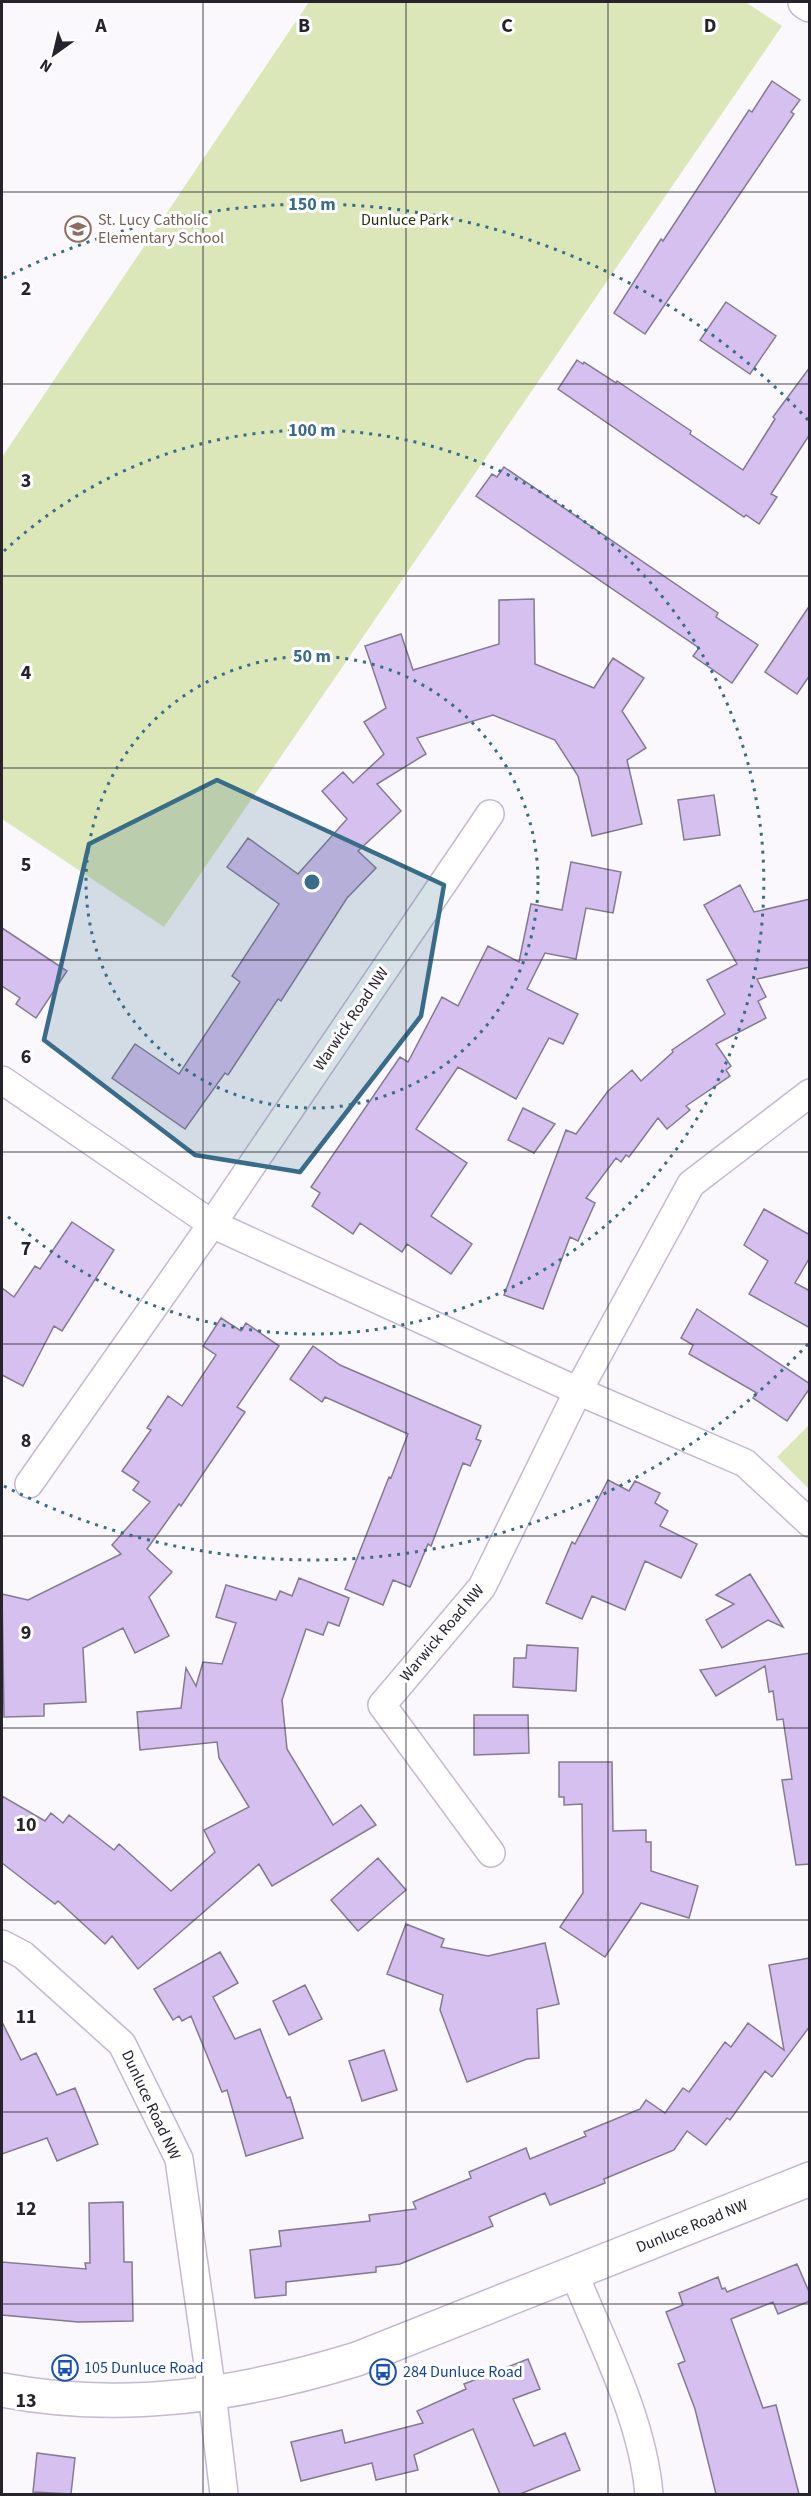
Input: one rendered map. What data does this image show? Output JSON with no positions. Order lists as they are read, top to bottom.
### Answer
{
  "streets": {
    "street": ["Warwick Road NW", "Dunluce Road NW"]
  },
  "parks": ["Dunluce Park"],
  "places": {
    "school or university": ["St. Lucy Catholic Elementary School"],
    "bus stop": ["105 Dunluce Road", "284 Dunluce Road"]
  },
  "north": "bottom left",
  "grid": {
    "columns": [
      "A",
      "B",
      "C",
      "D"
    ],
    "rows": [
      "2",
      "3",
      "4",
      "5",
      "6",
      "7",
      "8",
      "9",
      "10",
      "11",
      "12",
      "13"
    ]
  },
  "rings": ["150 m", "100 m", "50 m"]
}
